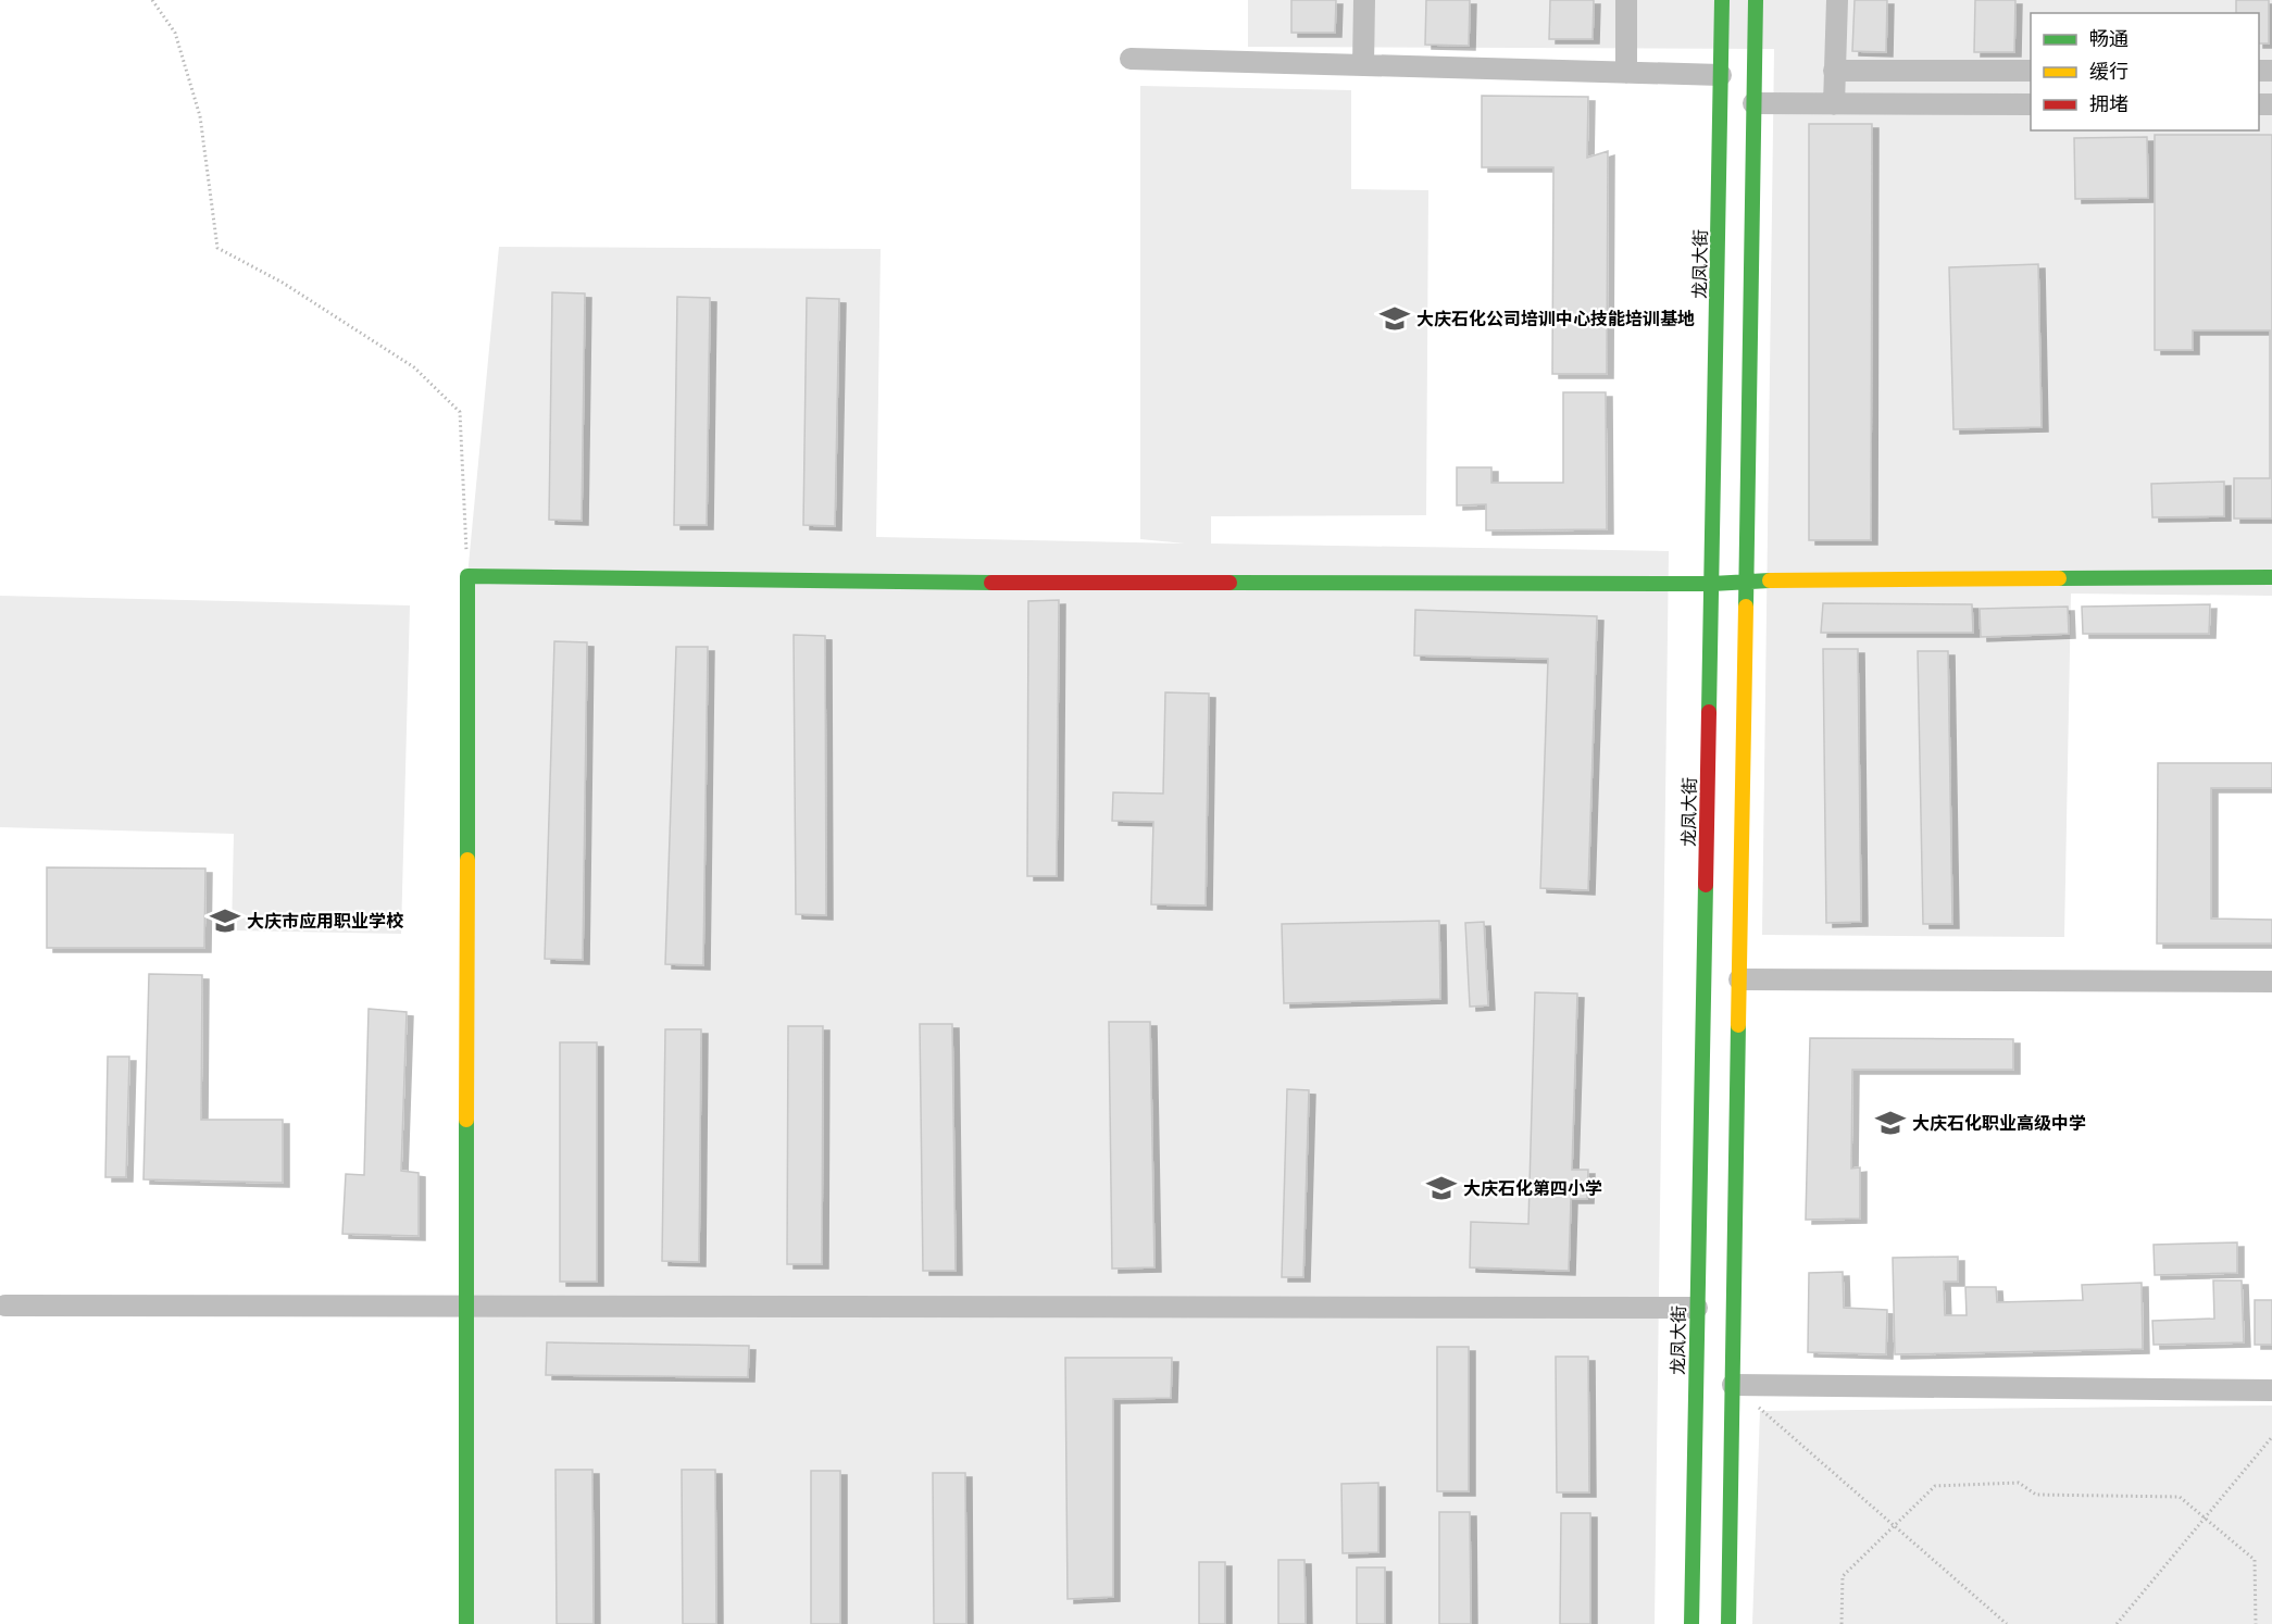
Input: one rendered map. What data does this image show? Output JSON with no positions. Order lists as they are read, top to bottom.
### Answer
{
  "streets": {
    "main road": ["龙凤大街"]
  },
  "places": {
    "school or university": [
      "大庆石化公司培训中心技能培训基地",
      "大庆市应用职业学校",
      "大庆石化职业高级中学",
      "大庆石化第四小学"
    ]
  },
  "legend": ["畅通", "缓行", "拥堵"]
}
